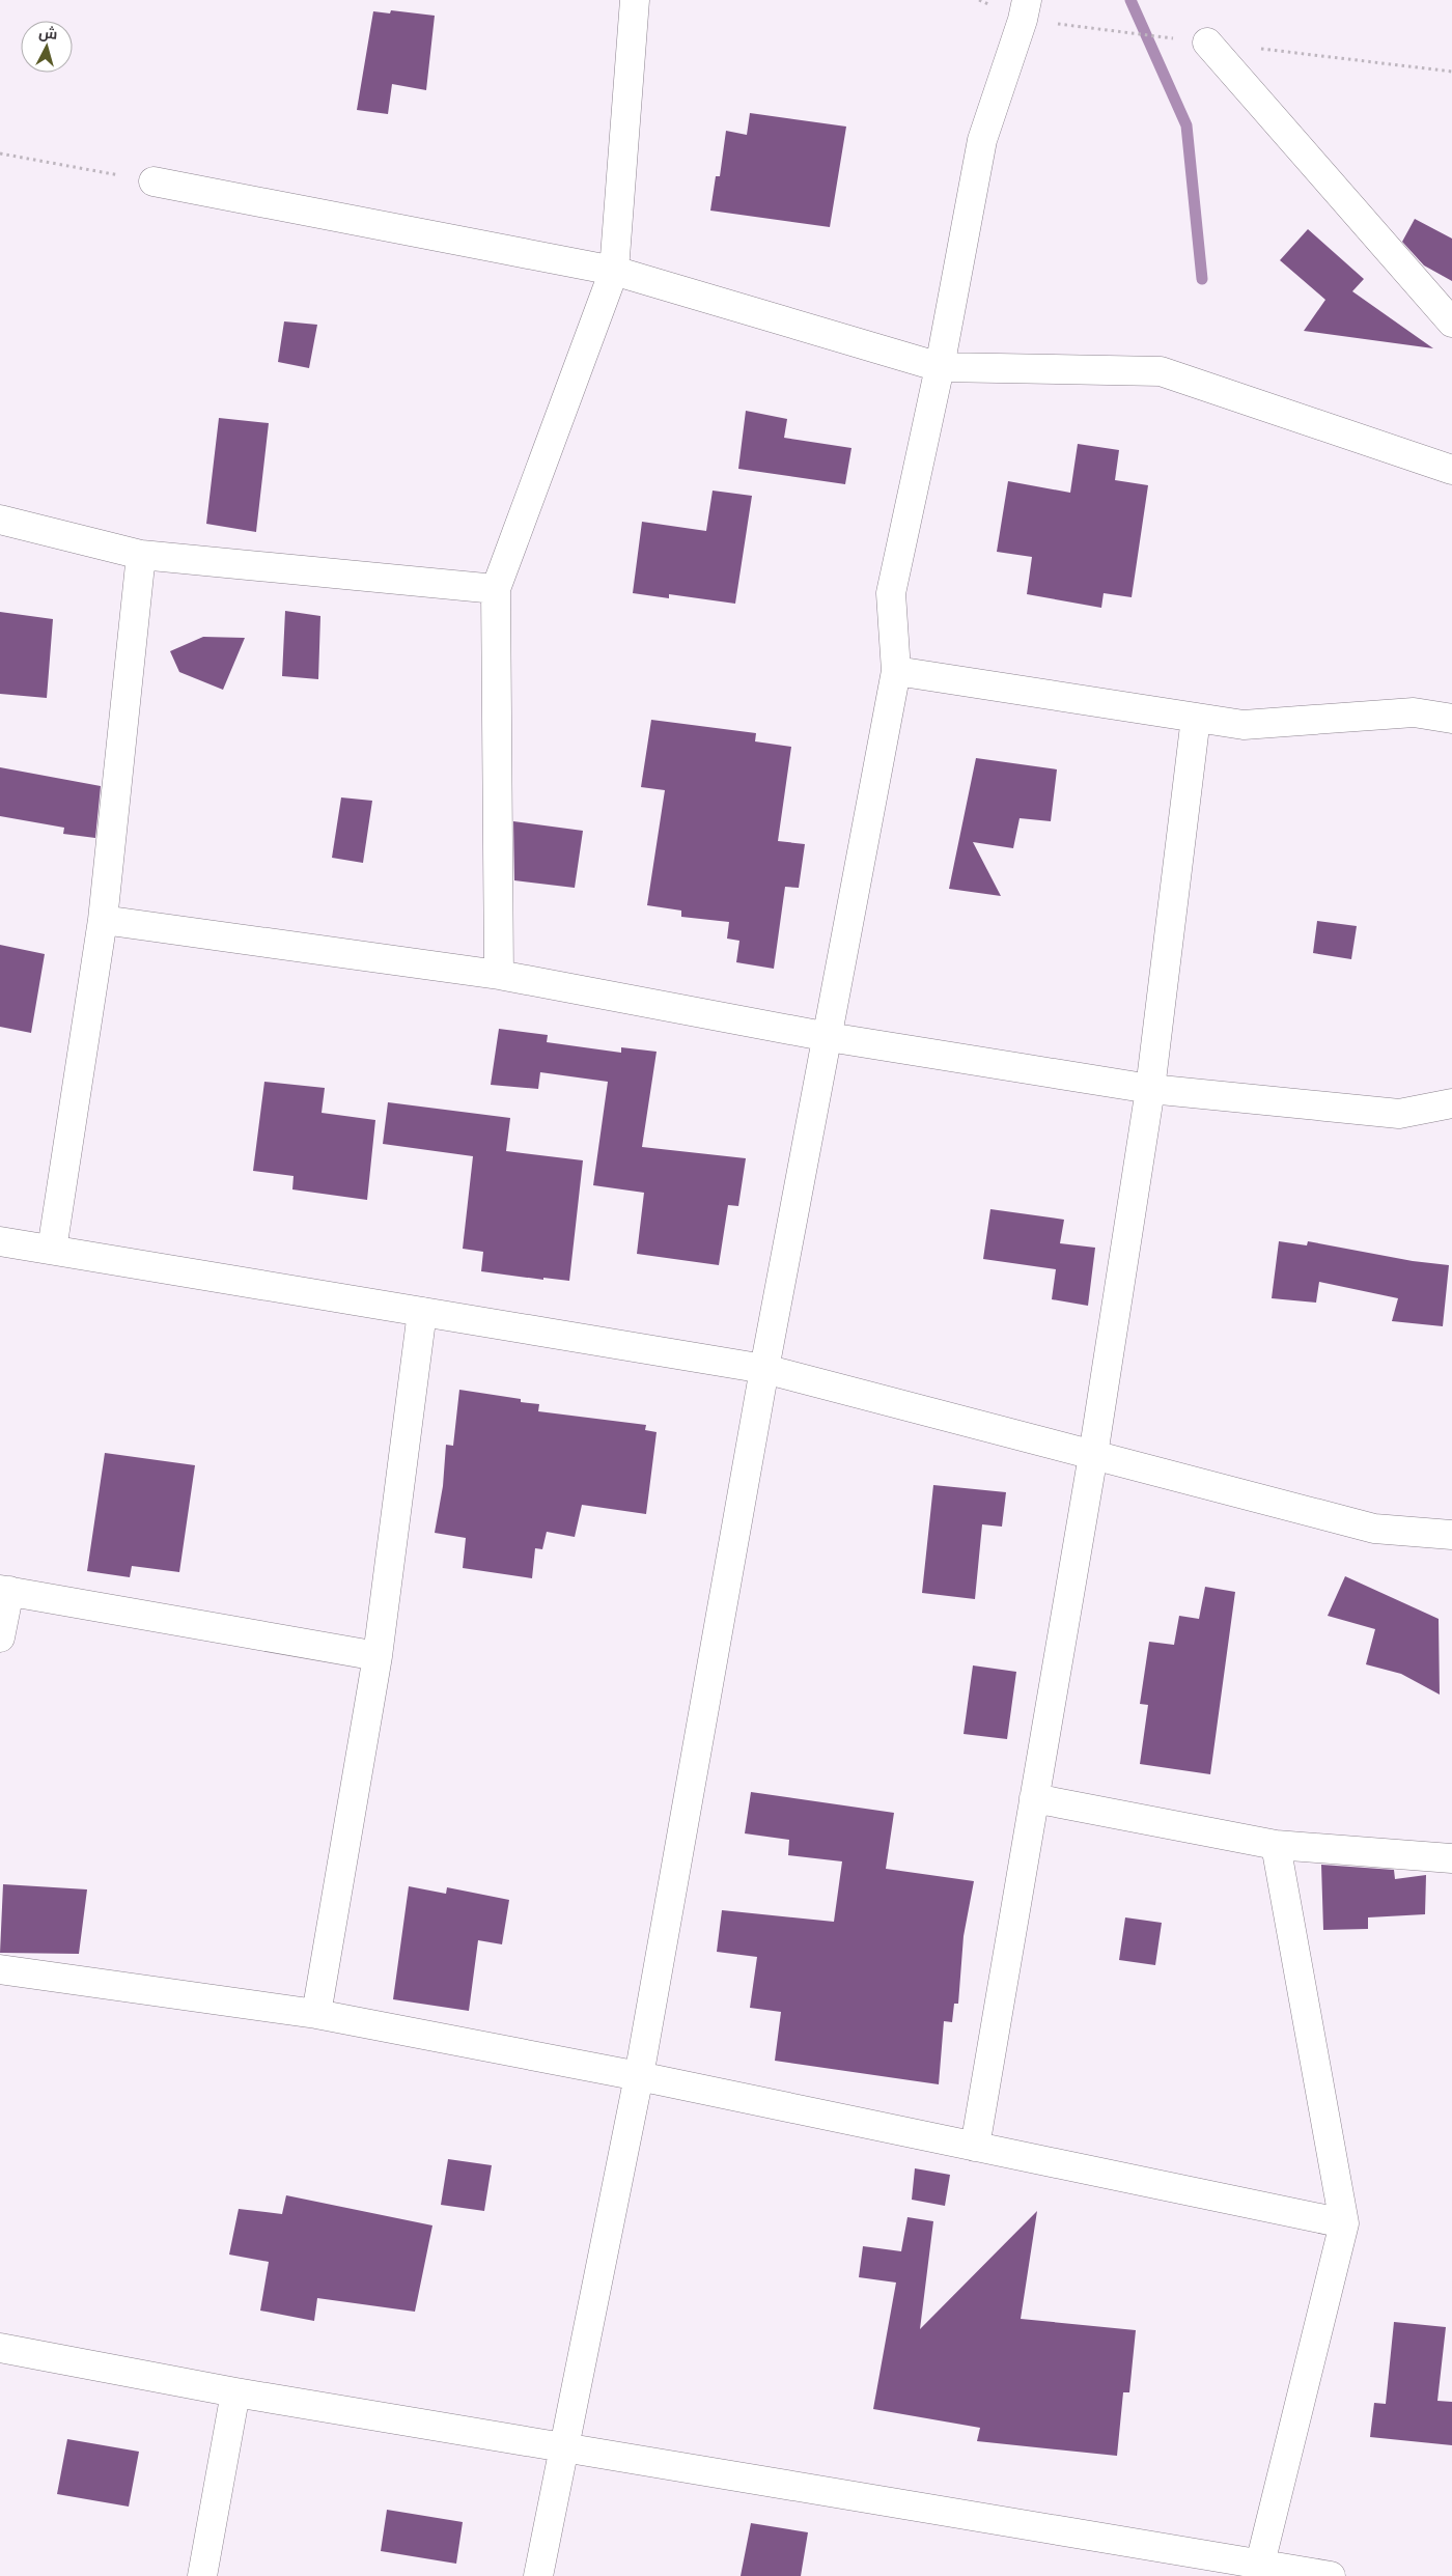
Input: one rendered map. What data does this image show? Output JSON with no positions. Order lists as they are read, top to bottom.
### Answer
{
  "north": "top"
}
